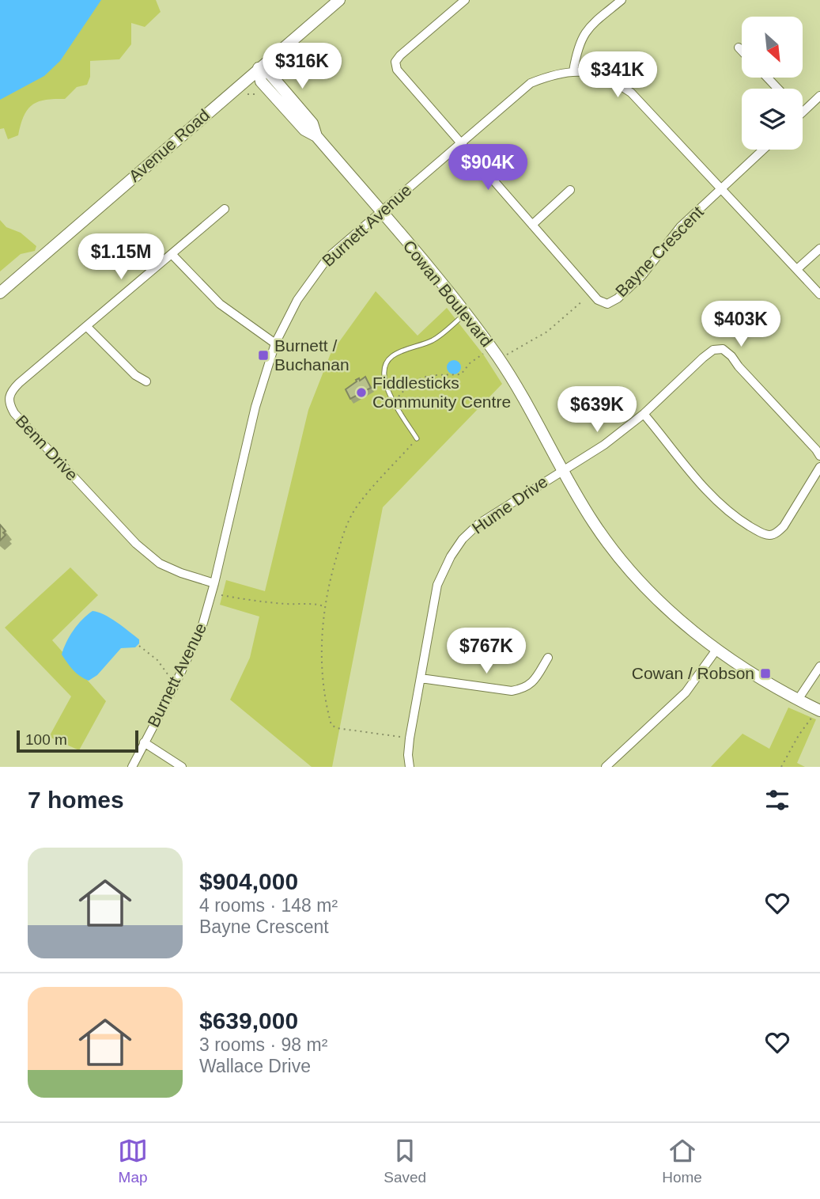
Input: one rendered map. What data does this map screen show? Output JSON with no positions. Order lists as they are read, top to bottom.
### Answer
{
  "streets": {
    "street": [
      "Avenue Road",
      "Burnett Avenue",
      "Bayne Crescent",
      "Cowan Boulevard",
      "Benn Drive",
      "Hume Drive"
    ]
  },
  "crossings": [
    ["Avenue Road", "Cowan Boulevard"],
    ["Burnett Avenue", "Bayne Crescent"],
    ["Burnett Avenue", "Cowan Boulevard"],
    ["Burnett Avenue", "Benn Drive"],
    ["Cowan Boulevard", "Hume Drive"]
  ],
  "places": {
    "transit": ["Burnett / Buchanan", "Cowan / Robson"],
    "other": ["Fiddlesticks Community Centre"]
  },
  "scale_bar": "100 m",
  "north": "bottom right",
  "page": {
    "price": [
      "$316K",
      "$341K",
      "$904K",
      "$1.15M",
      "$403K",
      "$639K",
      "$767K"
    ],
    "scale": "100 m",
    "heading": "7 homes",
    "list": [
      {
        "name": "$904,000",
        "note": "4 rooms · 148 m² · Bayne Crescent"
      },
      {
        "name": "$639,000",
        "note": "3 rooms · 98 m² · Wallace Drive"
      }
    ],
    "tabs": ["Map", "Saved", "Home"]
  }
}
